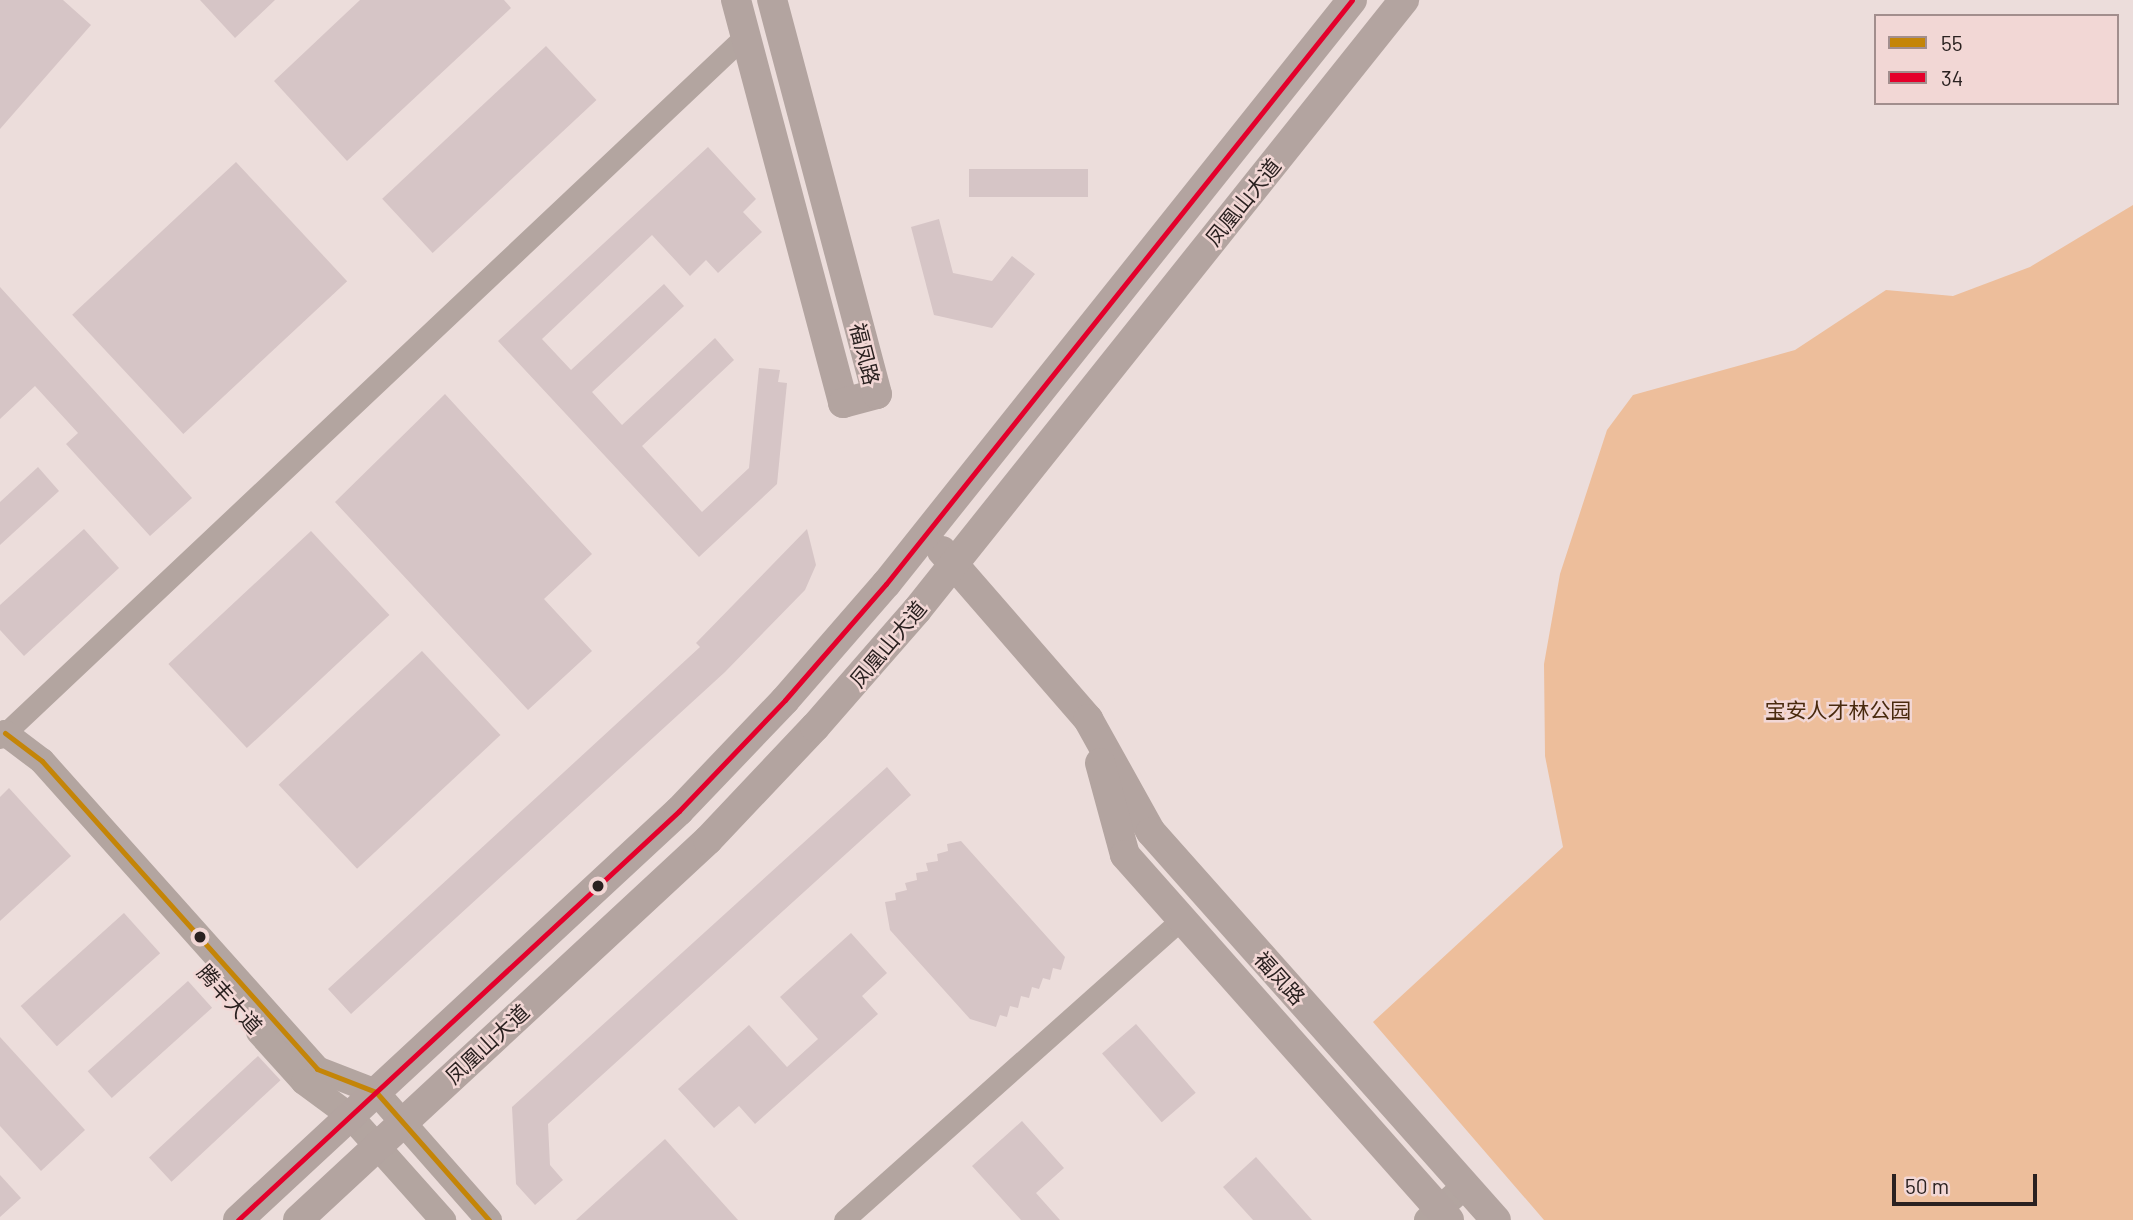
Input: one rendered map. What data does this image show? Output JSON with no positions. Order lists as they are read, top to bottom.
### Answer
{
  "streets": {
    "main road": ["凤凰山大道", "福凤路"],
    "street": ["腾丰大道"]
  },
  "crossings": [
    ["凤凰山大道", "福凤路"],
    ["凤凰山大道", "腾丰大道"]
  ],
  "parks": ["宝安人才林公园"],
  "lines": ["transit line 34", "transit line 55"],
  "legend": ["55", "34"],
  "scale_bar": "50 m"
}
